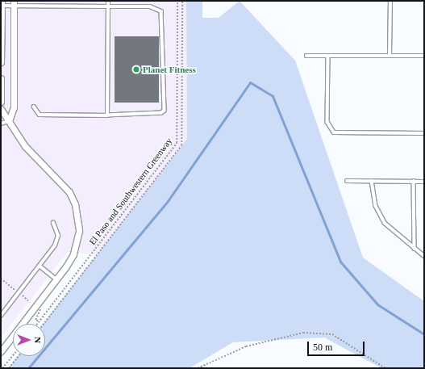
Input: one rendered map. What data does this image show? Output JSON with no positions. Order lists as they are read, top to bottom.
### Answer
{
  "streets": {
    "path": ["El Paso and Southwestern Greenway"]
  },
  "places": ["Planet Fitness"],
  "scale_bar": "50 m",
  "north": "right"
}
